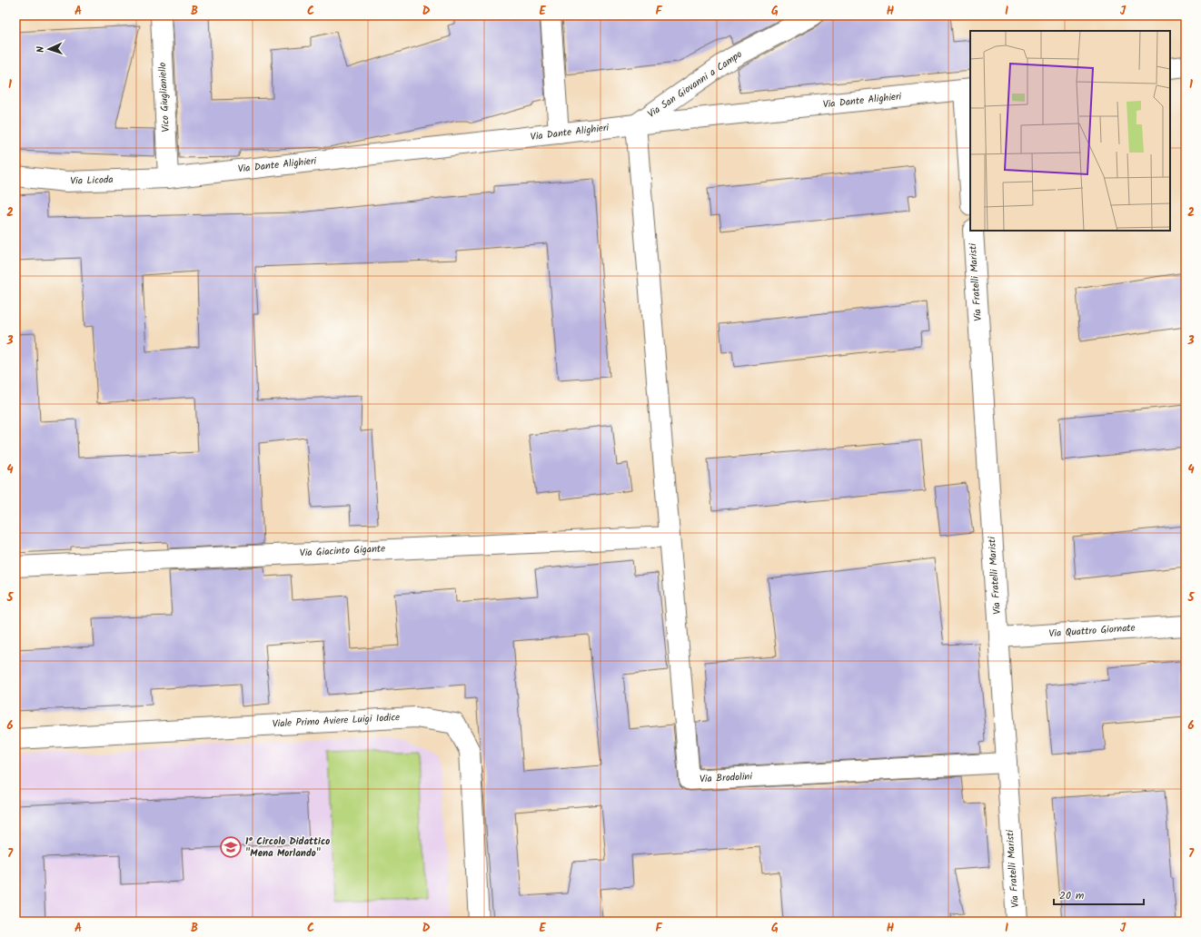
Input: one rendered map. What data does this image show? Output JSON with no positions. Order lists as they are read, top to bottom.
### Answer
{
  "streets": {
    "street": [
      "Via San Giovanni a Campo",
      "Vico Giuglianiello",
      "Via Dante Alighieri",
      "Via Licoda",
      "Via Fratelli Maristi",
      "Via Giacinto Gigante",
      "Via Quattro Giornate",
      "Viale Primo Aviere Luigi Iodice",
      "Via Brodolini"
    ]
  },
  "crossings": [
    ["Via San Giovanni a Campo", "Via Dante Alighieri"],
    ["Vico Giuglianiello", "Via Dante Alighieri"],
    ["Vico Giuglianiello", "Via Licoda"],
    ["Via Dante Alighieri", "Via Licoda"],
    ["Via Fratelli Maristi", "Via Quattro Giornate"],
    ["Via Fratelli Maristi", "Via Brodolini"],
    ["Via Giacinto Gigante", "Via Brodolini"]
  ],
  "places": {
    "school or university": ["1° Circolo Didattico \"Mena Morlando\""]
  },
  "scale_bar": "20 m",
  "north": "left",
  "grid": {
    "columns": [
      "A",
      "B",
      "C",
      "D",
      "E",
      "F",
      "G",
      "H",
      "I",
      "J"
    ],
    "rows": [
      "1",
      "2",
      "3",
      "4",
      "5",
      "6",
      "7"
    ]
  }
}
